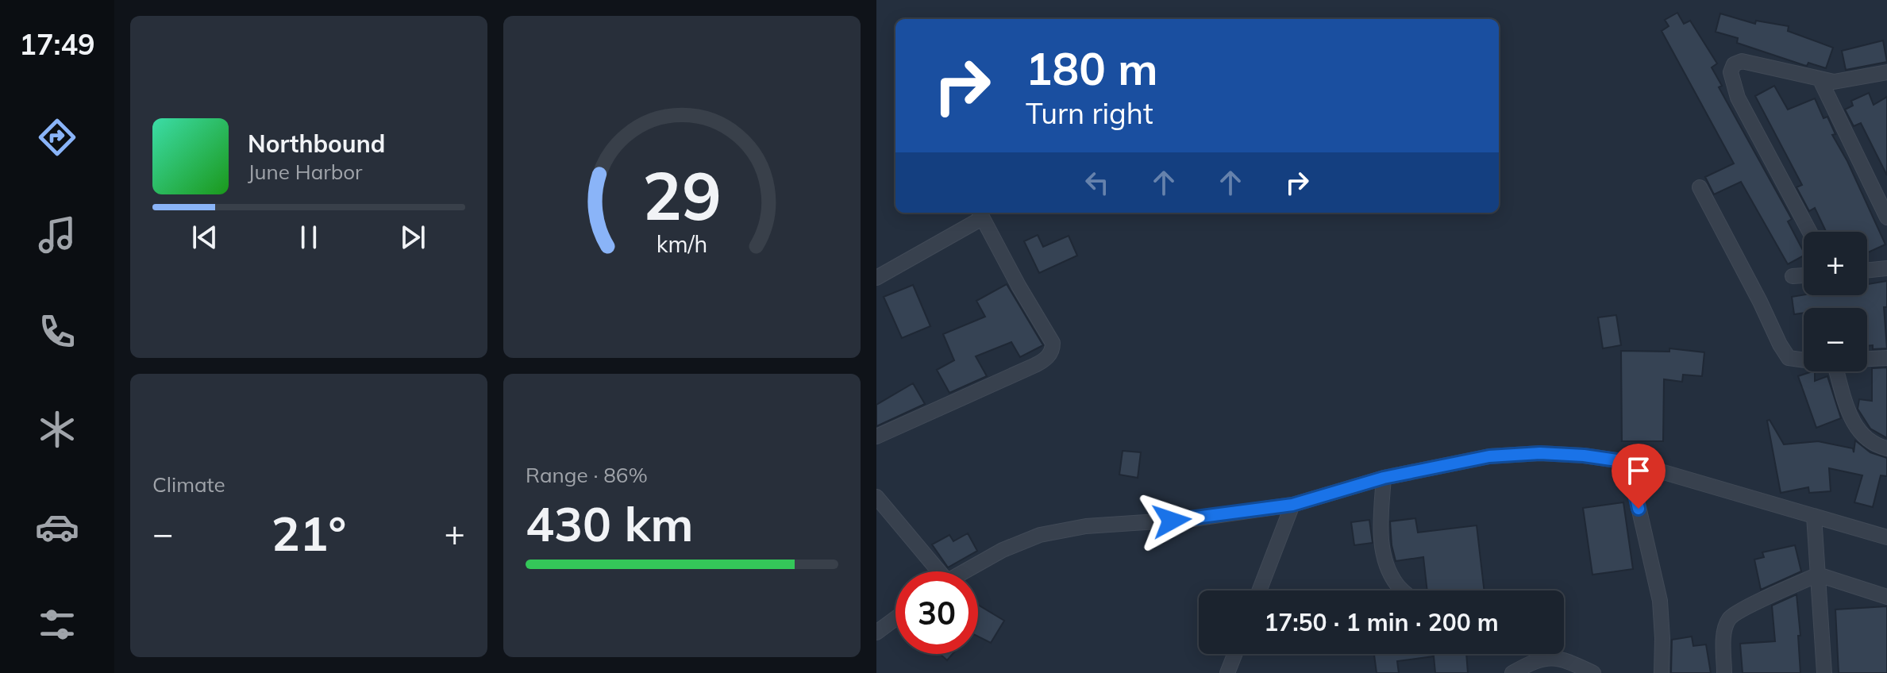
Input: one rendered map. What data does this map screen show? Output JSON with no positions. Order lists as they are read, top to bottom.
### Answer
{
  "page": {
    "tabs": "17:49",
    "turn": ["180 m", "Turn right"],
    "song": ["Northbound", "June Harbor"],
    "map_buttons": ["+", "−"],
    "tile": [
      "Climate",
      ["Range · 86%", "430 km"]
    ],
    "heat": ["−", "21°", "+"],
    "limit": "30",
    "trip": "17:50 · 1 min · 200 m",
    "gauge": ["29", "km/h"]
  }
}
